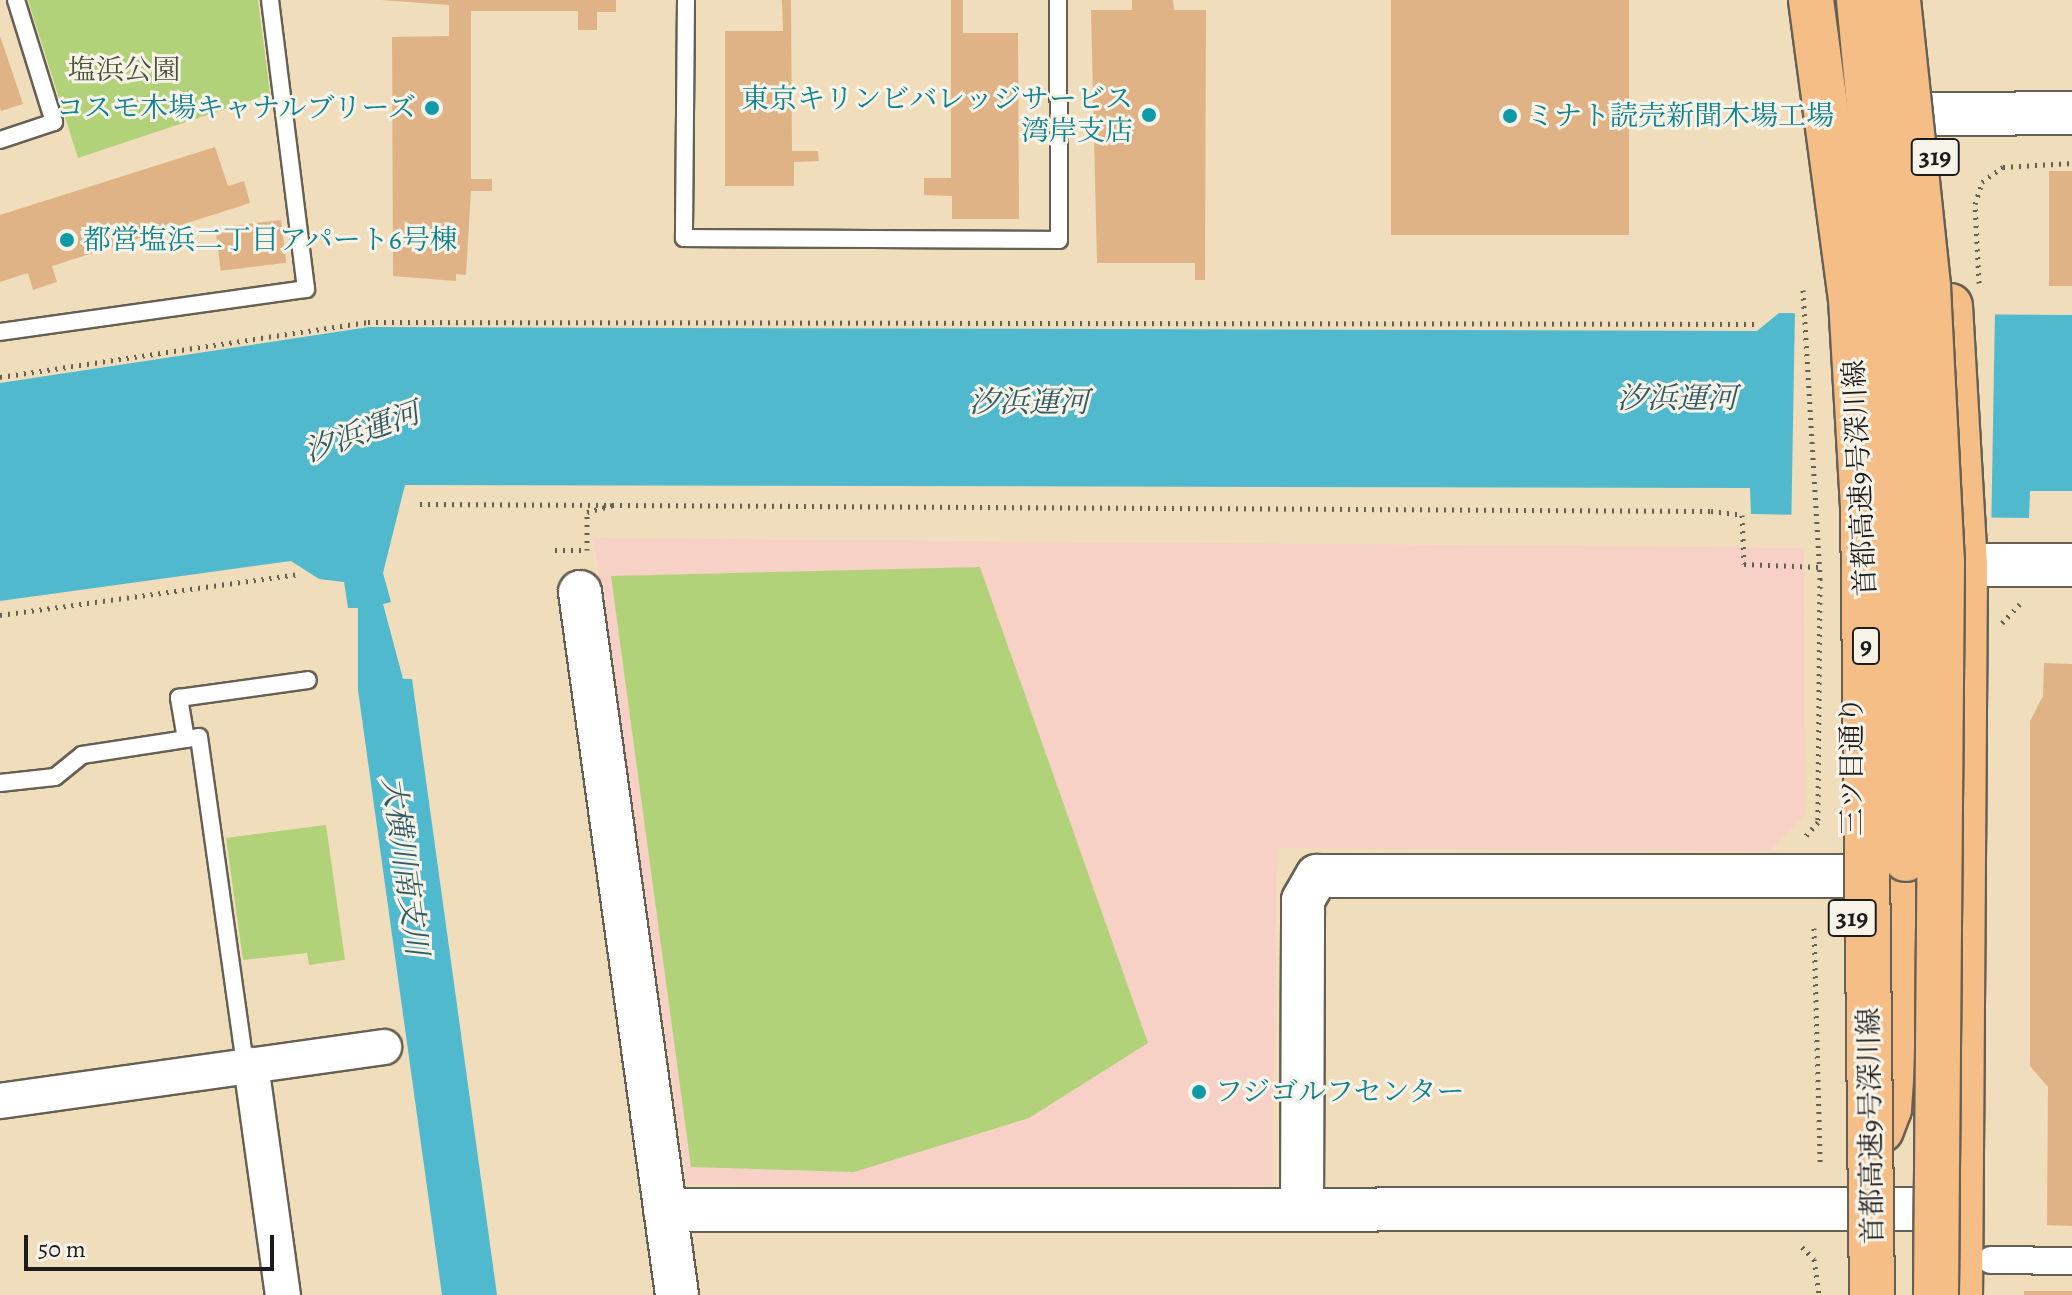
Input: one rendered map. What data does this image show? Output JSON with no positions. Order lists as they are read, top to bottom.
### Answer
{
  "streets": {
    "main road": [
      "319",
      "首都高速9号深川線",
      "9",
      "三ツ目通り"
    ]
  },
  "water": ["汐浜運河", "大横川南支川"],
  "parks": ["塩浜公園"],
  "places": [
    "コスモ木場キャナルブリーズ",
    "東京キリンビバレッジサービス 湾岸支店",
    "ミナト読売新聞木場工場",
    "都営塩浜二丁目アパート6号棟",
    "フジゴルフセンター"
  ],
  "scale_bar": "50 m"
}
